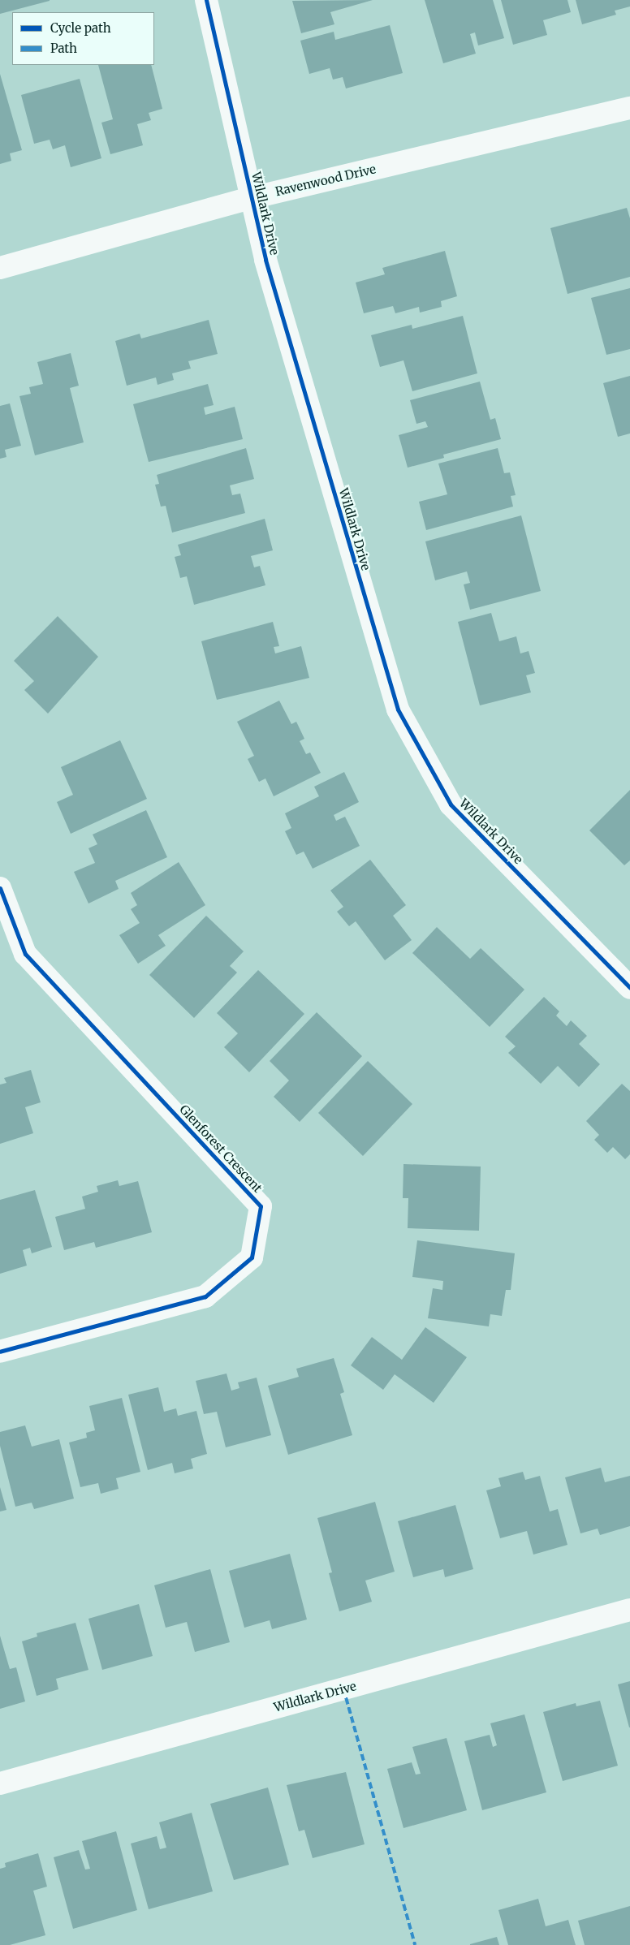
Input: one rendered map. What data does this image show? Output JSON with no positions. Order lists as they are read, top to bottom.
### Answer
{
  "streets": {
    "street": ["Ravenwood Drive", "Wildlark Drive", "Glenforest Crescent"]
  },
  "crossings": [
    ["Ravenwood Drive", "Wildlark Drive"]
  ],
  "legend": ["Cycle path", "Path"]
}
